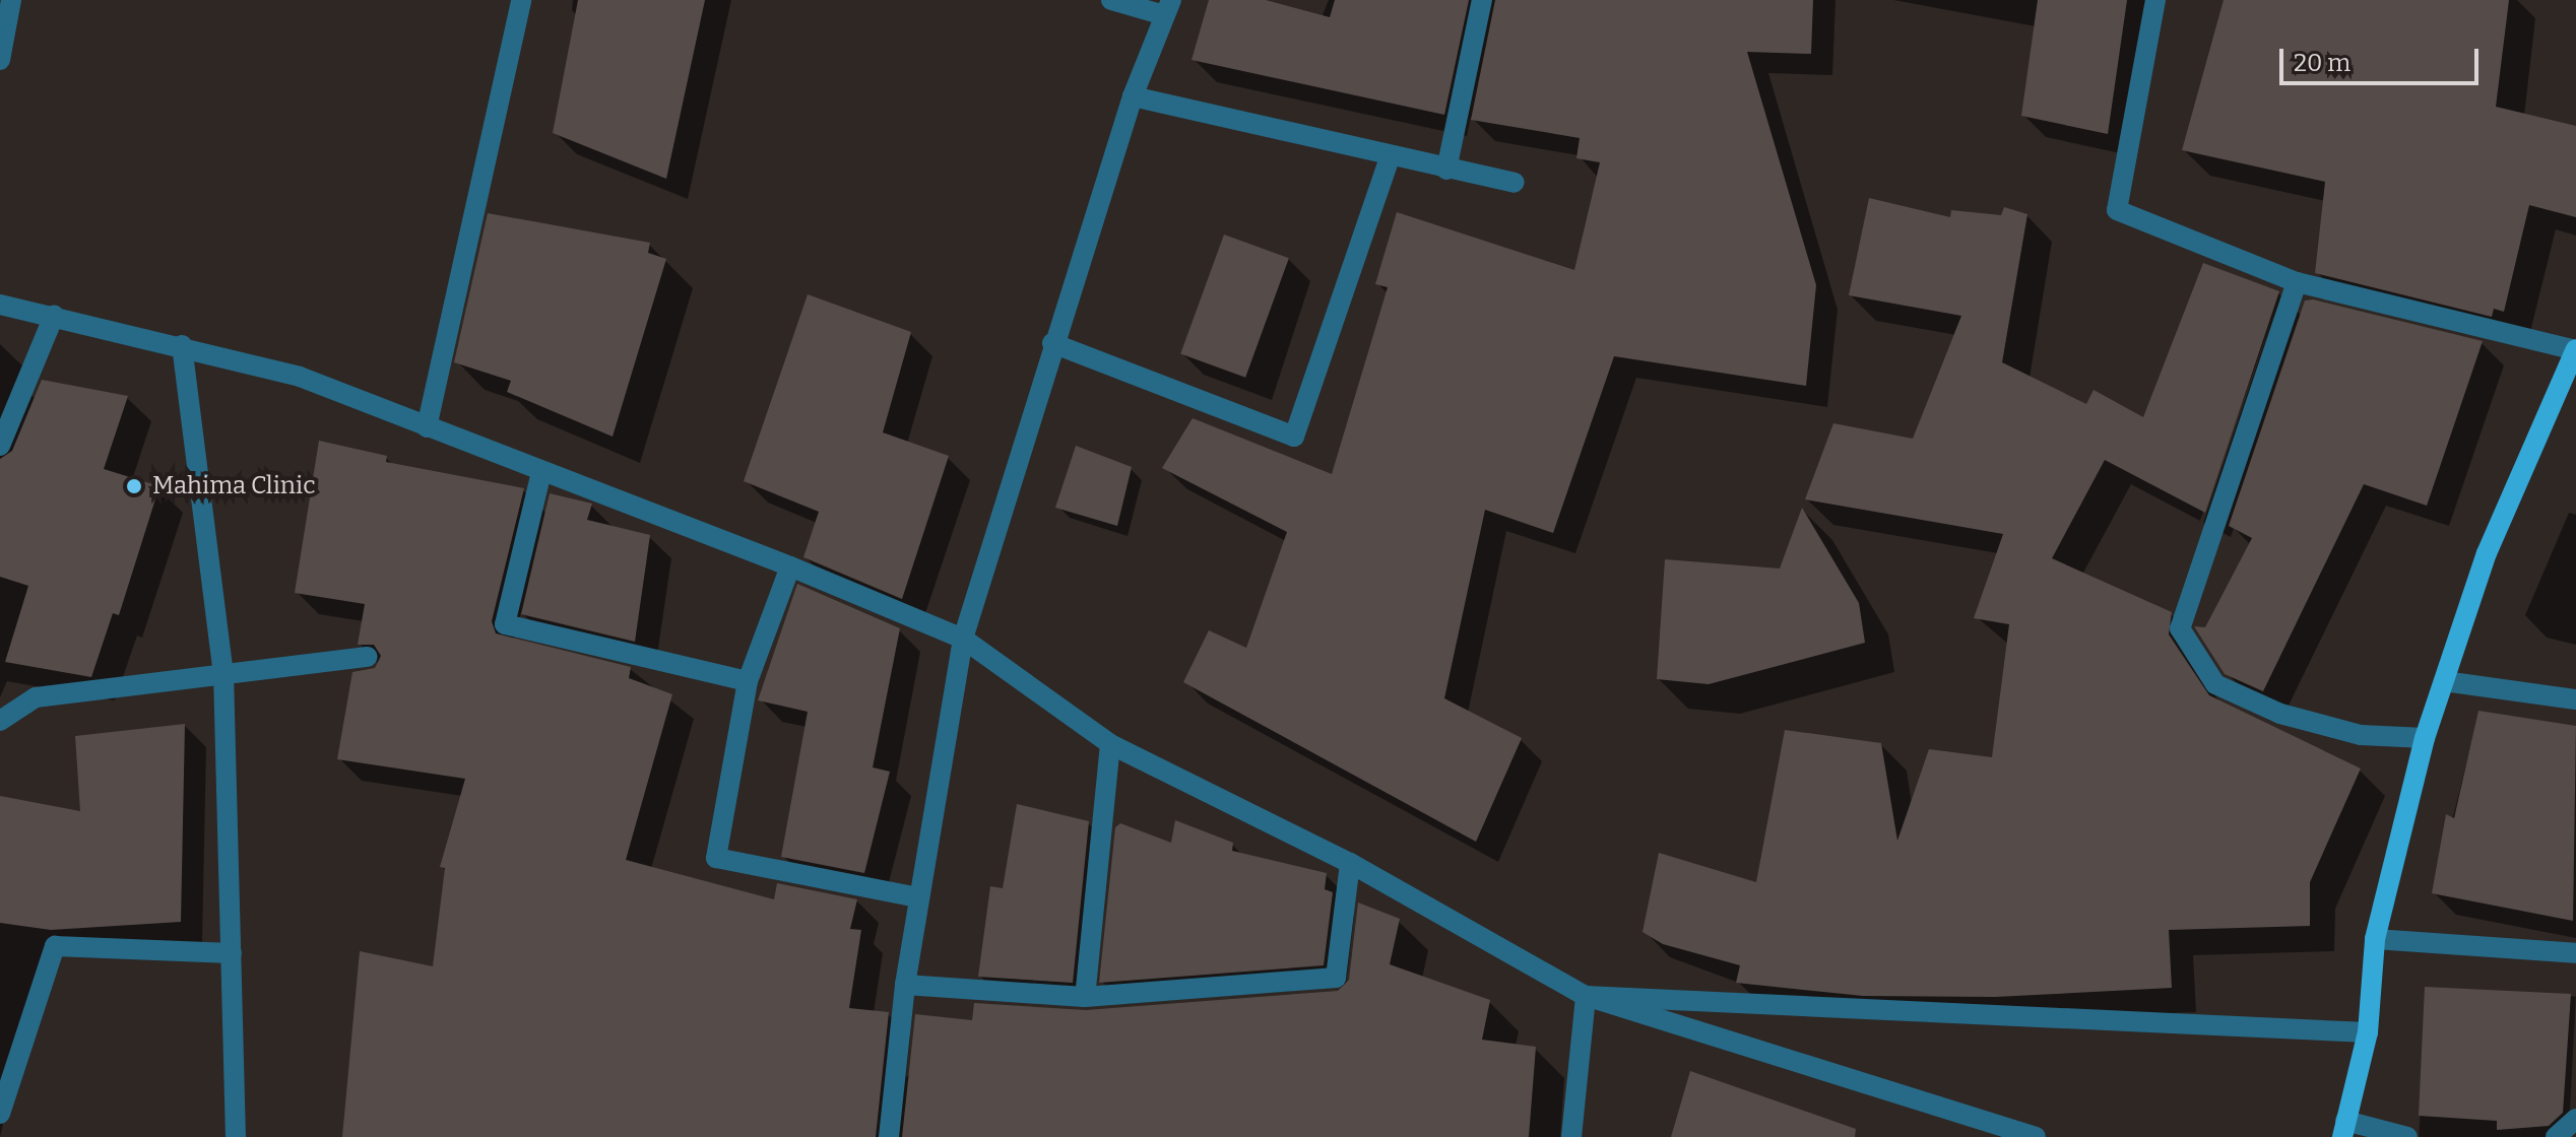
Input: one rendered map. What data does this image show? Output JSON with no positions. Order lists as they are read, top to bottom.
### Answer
{
  "places": ["Mahima Clinic"],
  "scale_bar": "20 m"
}
